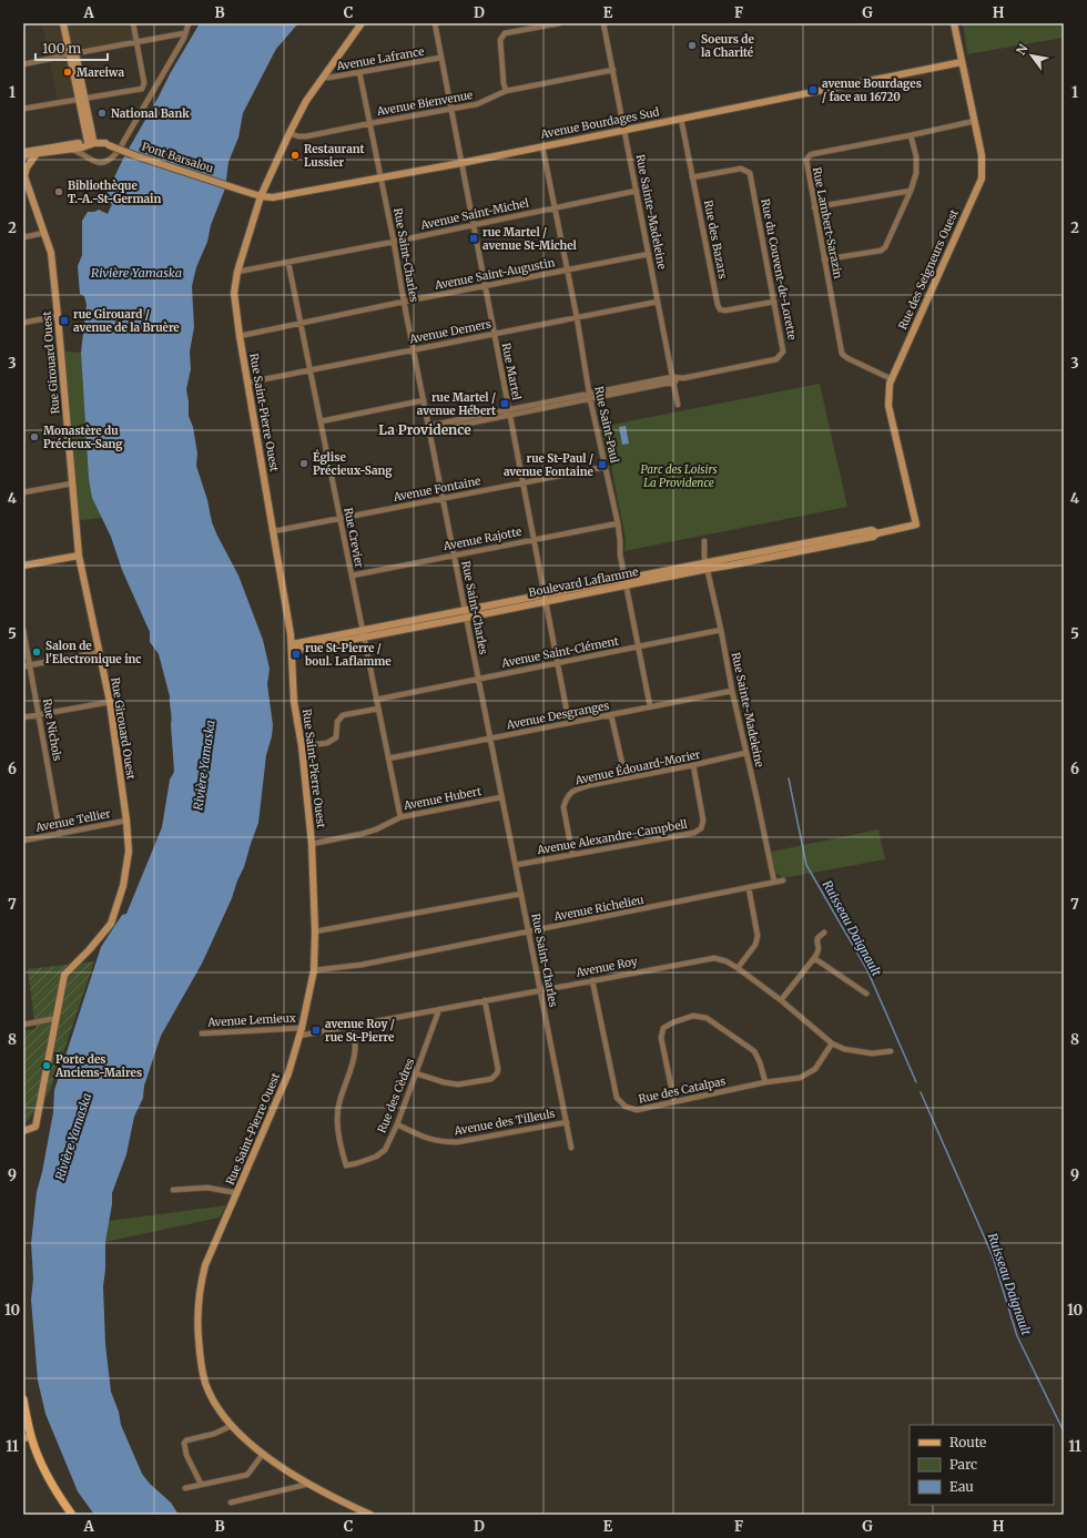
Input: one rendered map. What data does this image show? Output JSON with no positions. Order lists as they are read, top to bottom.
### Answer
{
  "streets": {
    "street": [
      "Avenue Lafrance",
      "Avenue Bienvenue",
      "Avenue Bourdages Sud",
      "Pont Barsalou",
      "Rue Sainte-Madeleine",
      "Avenue Saint-Michel",
      "Rue Lambert-Sarazin",
      "Rue des Bazars",
      "Rue Saint-Charles",
      "Rue du Couvent-de-Lorette",
      "Rue des Seigneurs Ouest",
      "Avenue Saint-Augustin",
      "Avenue Demers",
      "Rue Girouard Ouest",
      "Rue Martel",
      "Rue Saint-Pierre Ouest",
      "Rue Saint-Paul",
      "Avenue Fontaine",
      "Rue Crevier",
      "Avenue Rajotte",
      "Boulevard Laflamme",
      "Avenue Saint-Clément",
      "Avenue Desgranges",
      "Rue Nichols",
      "Avenue Édouard-Morier",
      "Avenue Hubert",
      "Avenue Tellier",
      "Avenue Alexandre-Campbell",
      "Avenue Richelieu",
      "Avenue Roy",
      "Avenue Lemieux",
      "Rue des Catalpas",
      "Rue des Cèdres",
      "Avenue des Tilleuls"
    ]
  },
  "crossings": [
    ["Avenue Lafrance", "Rue Saint-Charles"],
    ["Avenue Lafrance", "Rue Martel"],
    ["Avenue Lafrance", "Rue Saint-Pierre Ouest"],
    ["Avenue Bienvenue", "Rue Sainte-Madeleine"],
    ["Avenue Bienvenue", "Rue Saint-Charles"],
    ["Avenue Bienvenue", "Rue Martel"],
    ["Avenue Bienvenue", "Rue Saint-Pierre Ouest"],
    ["Avenue Bourdages Sud", "Pont Barsalou"],
    ["Avenue Bourdages Sud", "Rue Sainte-Madeleine"],
    ["Avenue Bourdages Sud", "Rue des Bazars"],
    ["Avenue Bourdages Sud", "Rue Saint-Charles"],
    ["Avenue Bourdages Sud", "Rue des Seigneurs Ouest"],
    ["Avenue Bourdages Sud", "Rue Martel"],
    ["Avenue Bourdages Sud", "Rue Saint-Pierre Ouest"],
    ["Avenue Bourdages Sud", "Rue Saint-Paul"],
    ["Rue Sainte-Madeleine", "Avenue Saint-Michel"],
    ["Rue Sainte-Madeleine", "Rue du Couvent-de-Lorette"],
    ["Rue Sainte-Madeleine", "Avenue Saint-Augustin"],
    ["Rue Sainte-Madeleine", "Avenue Demers"],
    ["Rue Sainte-Madeleine", "Boulevard Laflamme"],
    ["Rue Sainte-Madeleine", "Avenue Saint-Clément"],
    ["Rue Sainte-Madeleine", "Avenue Desgranges"],
    ["Rue Sainte-Madeleine", "Avenue Édouard-Morier"],
    ["Rue Sainte-Madeleine", "Avenue Richelieu"],
    ["Avenue Saint-Michel", "Rue Saint-Charles"],
    ["Avenue Saint-Michel", "Rue Martel"],
    ["Avenue Saint-Michel", "Rue Saint-Pierre Ouest"],
    ["Avenue Saint-Michel", "Rue Saint-Paul"],
    ["Avenue Saint-Michel", "Rue Crevier"],
    ["Rue Lambert-Sarazin", "Rue des Seigneurs Ouest"],
    ["Rue des Bazars", "Rue du Couvent-de-Lorette"],
    ["Rue Saint-Charles", "Avenue Saint-Augustin"],
    ["Rue Saint-Charles", "Avenue Demers"],
    ["Rue Saint-Charles", "Avenue Fontaine"],
    ["Rue Saint-Charles", "Avenue Rajotte"],
    ["Rue Saint-Charles", "Boulevard Laflamme"],
    ["Rue Saint-Charles", "Avenue Saint-Clément"],
    ["Rue Saint-Charles", "Avenue Desgranges"],
    ["Rue Saint-Charles", "Avenue Hubert"],
    ["Rue Saint-Charles", "Avenue Alexandre-Campbell"],
    ["Rue Saint-Charles", "Avenue Richelieu"],
    ["Rue Saint-Charles", "Avenue Roy"],
    ["Rue Saint-Charles", "Avenue des Tilleuls"],
    ["Rue des Seigneurs Ouest", "Boulevard Laflamme"],
    ["Avenue Saint-Augustin", "Rue Martel"],
    ["Avenue Saint-Augustin", "Rue Saint-Pierre Ouest"],
    ["Avenue Saint-Augustin", "Rue Saint-Paul"],
    ["Avenue Saint-Augustin", "Rue Crevier"],
    ["Avenue Demers", "Rue Martel"],
    ["Avenue Demers", "Rue Saint-Pierre Ouest"],
    ["Avenue Demers", "Rue Saint-Paul"],
    ["Avenue Demers", "Rue Crevier"],
    ["Rue Girouard Ouest", "Avenue Tellier"],
    ["Rue Martel", "Avenue Fontaine"],
    ["Rue Martel", "Avenue Rajotte"],
    ["Rue Martel", "Boulevard Laflamme"],
    ["Rue Martel", "Avenue Saint-Clément"],
    ["Rue Martel", "Avenue Desgranges"],
    ["Rue Saint-Pierre Ouest", "Avenue Fontaine"],
    ["Rue Saint-Pierre Ouest", "Boulevard Laflamme"],
    ["Rue Saint-Pierre Ouest", "Avenue Hubert"],
    ["Rue Saint-Pierre Ouest", "Avenue Richelieu"],
    ["Rue Saint-Pierre Ouest", "Avenue Roy"],
    ["Rue Saint-Pierre Ouest", "Avenue Lemieux"],
    ["Rue Saint-Paul", "Avenue Fontaine"],
    ["Rue Saint-Paul", "Avenue Rajotte"],
    ["Rue Saint-Paul", "Boulevard Laflamme"],
    ["Rue Saint-Paul", "Avenue Saint-Clément"],
    ["Rue Saint-Paul", "Avenue Desgranges"],
    ["Avenue Fontaine", "Rue Crevier"],
    ["Rue Crevier", "Avenue Rajotte"],
    ["Rue Crevier", "Boulevard Laflamme"],
    ["Rue Crevier", "Avenue Saint-Clément"],
    ["Rue Crevier", "Avenue Desgranges"],
    ["Rue Crevier", "Avenue Hubert"],
    ["Rue Nichols", "Avenue Tellier"],
    ["Avenue Édouard-Morier", "Avenue Alexandre-Campbell"],
    ["Avenue Roy", "Rue des Catalpas"],
    ["Avenue Roy", "Rue des Cèdres"],
    ["Rue des Cèdres", "Avenue des Tilleuls"]
  ],
  "districts": ["La Providence"],
  "water": ["Rivière Yamaska", "Ruisseau Daignault"],
  "parks": ["Parc des Loisirs La Providence"],
  "places": {
    "other": [
      "Soeurs de la Charité",
      "Mareiwa",
      "National Bank",
      "Restaurant Lussier",
      "Bibliothèque T.-A.-St-Germain",
      "Monastère du Précieux-Sang",
      "Église Précieux-Sang",
      "Salon de l'Electronique inc",
      "Porte des Anciens-Maires"
    ],
    "transit": [
      "avenue Bourdages / face au 16720",
      "rue Martel / avenue St-Michel",
      "rue Girouard / avenue de la Bruère",
      "rue Martel / avenue Hébert",
      "rue St-Paul / avenue Fontaine",
      "rue St-Pierre / boul. Laflamme",
      "avenue Roy / rue St-Pierre"
    ]
  },
  "legend": ["Route", "Parc", "Eau"],
  "scale_bar": "100 m",
  "north": "top left",
  "grid": {
    "columns": [
      "A",
      "B",
      "C",
      "D",
      "E",
      "F",
      "G",
      "H"
    ],
    "rows": [
      "1",
      "2",
      "3",
      "4",
      "5",
      "6",
      "7",
      "8",
      "9",
      "10",
      "11"
    ]
  }
}
